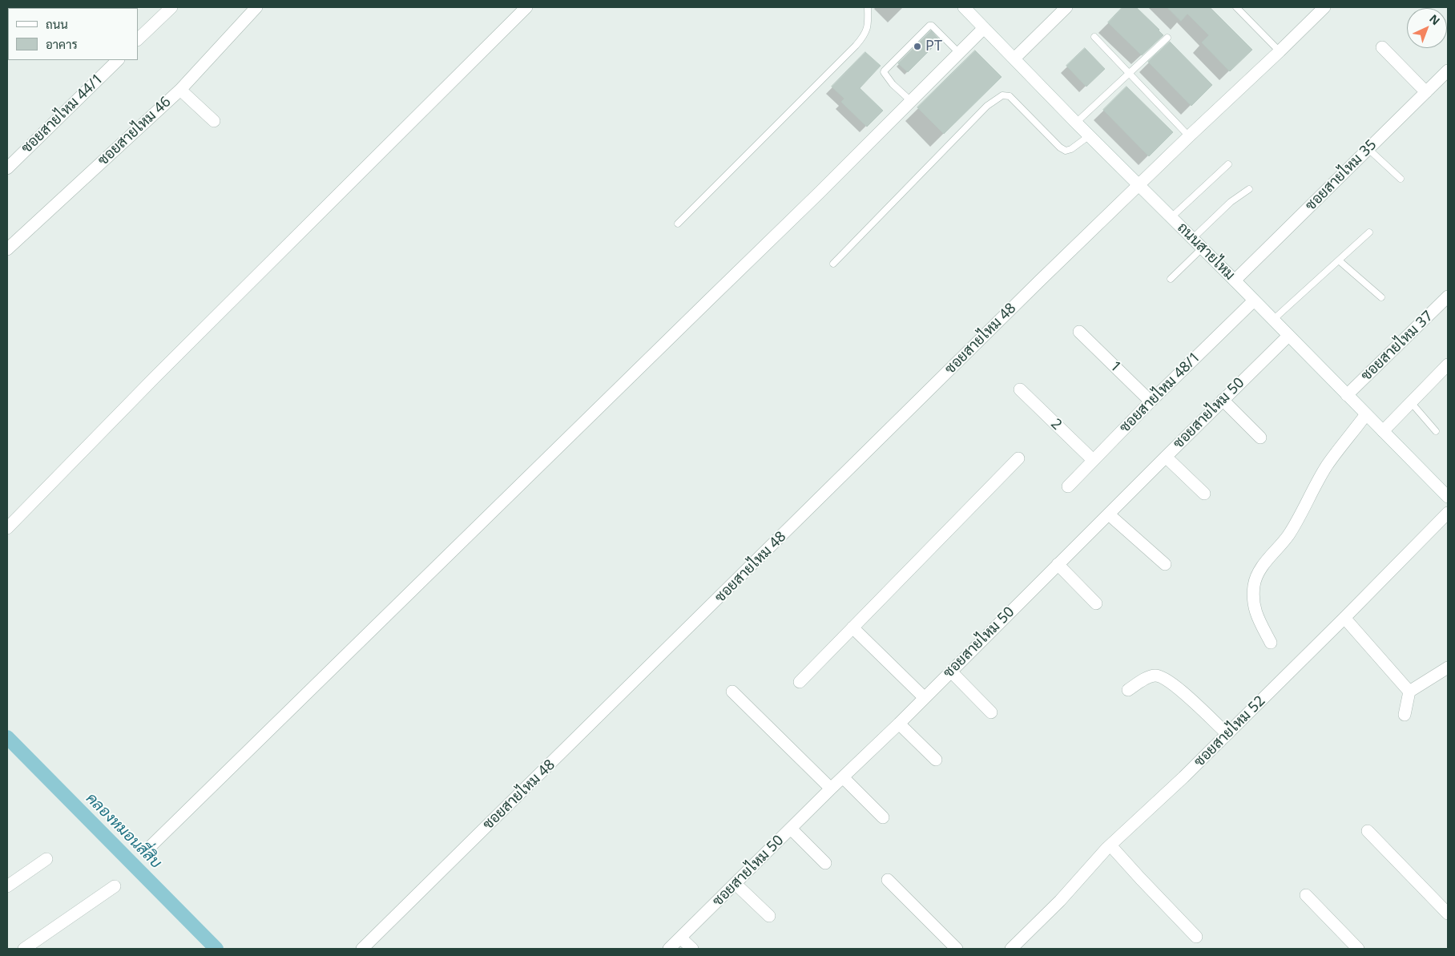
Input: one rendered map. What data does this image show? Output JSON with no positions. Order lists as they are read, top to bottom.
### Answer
{
  "streets": {
    "street": [
      "ซอยสายไหม 44/1",
      "ซอยสายไหม 46",
      "ซอยสายไหม 35",
      "ถนนสายไหม",
      "ซอยสายไหม 48",
      "ซอยสายไหม 37",
      "1",
      "ซอยสายไหม 48/1",
      "ซอยสายไหม 50",
      "2",
      "ซอยสายไหม 52"
    ]
  },
  "crossings": [
    ["ซอยสายไหม 35", "ถนนสายไหม"],
    ["ถนนสายไหม", "ซอยสายไหม 48"],
    ["ถนนสายไหม", "ซอยสายไหม 37"],
    ["ถนนสายไหม", "ซอยสายไหม 48/1"],
    ["ถนนสายไหม", "ซอยสายไหม 50"],
    ["1", "ซอยสายไหม 48/1"],
    ["ซอยสายไหม 48/1", "2"]
  ],
  "water": ["คลองหมอนสี่สิบ"],
  "places": ["PT"],
  "legend": ["ถนน", "อาคาร"],
  "north": "top right"
}
